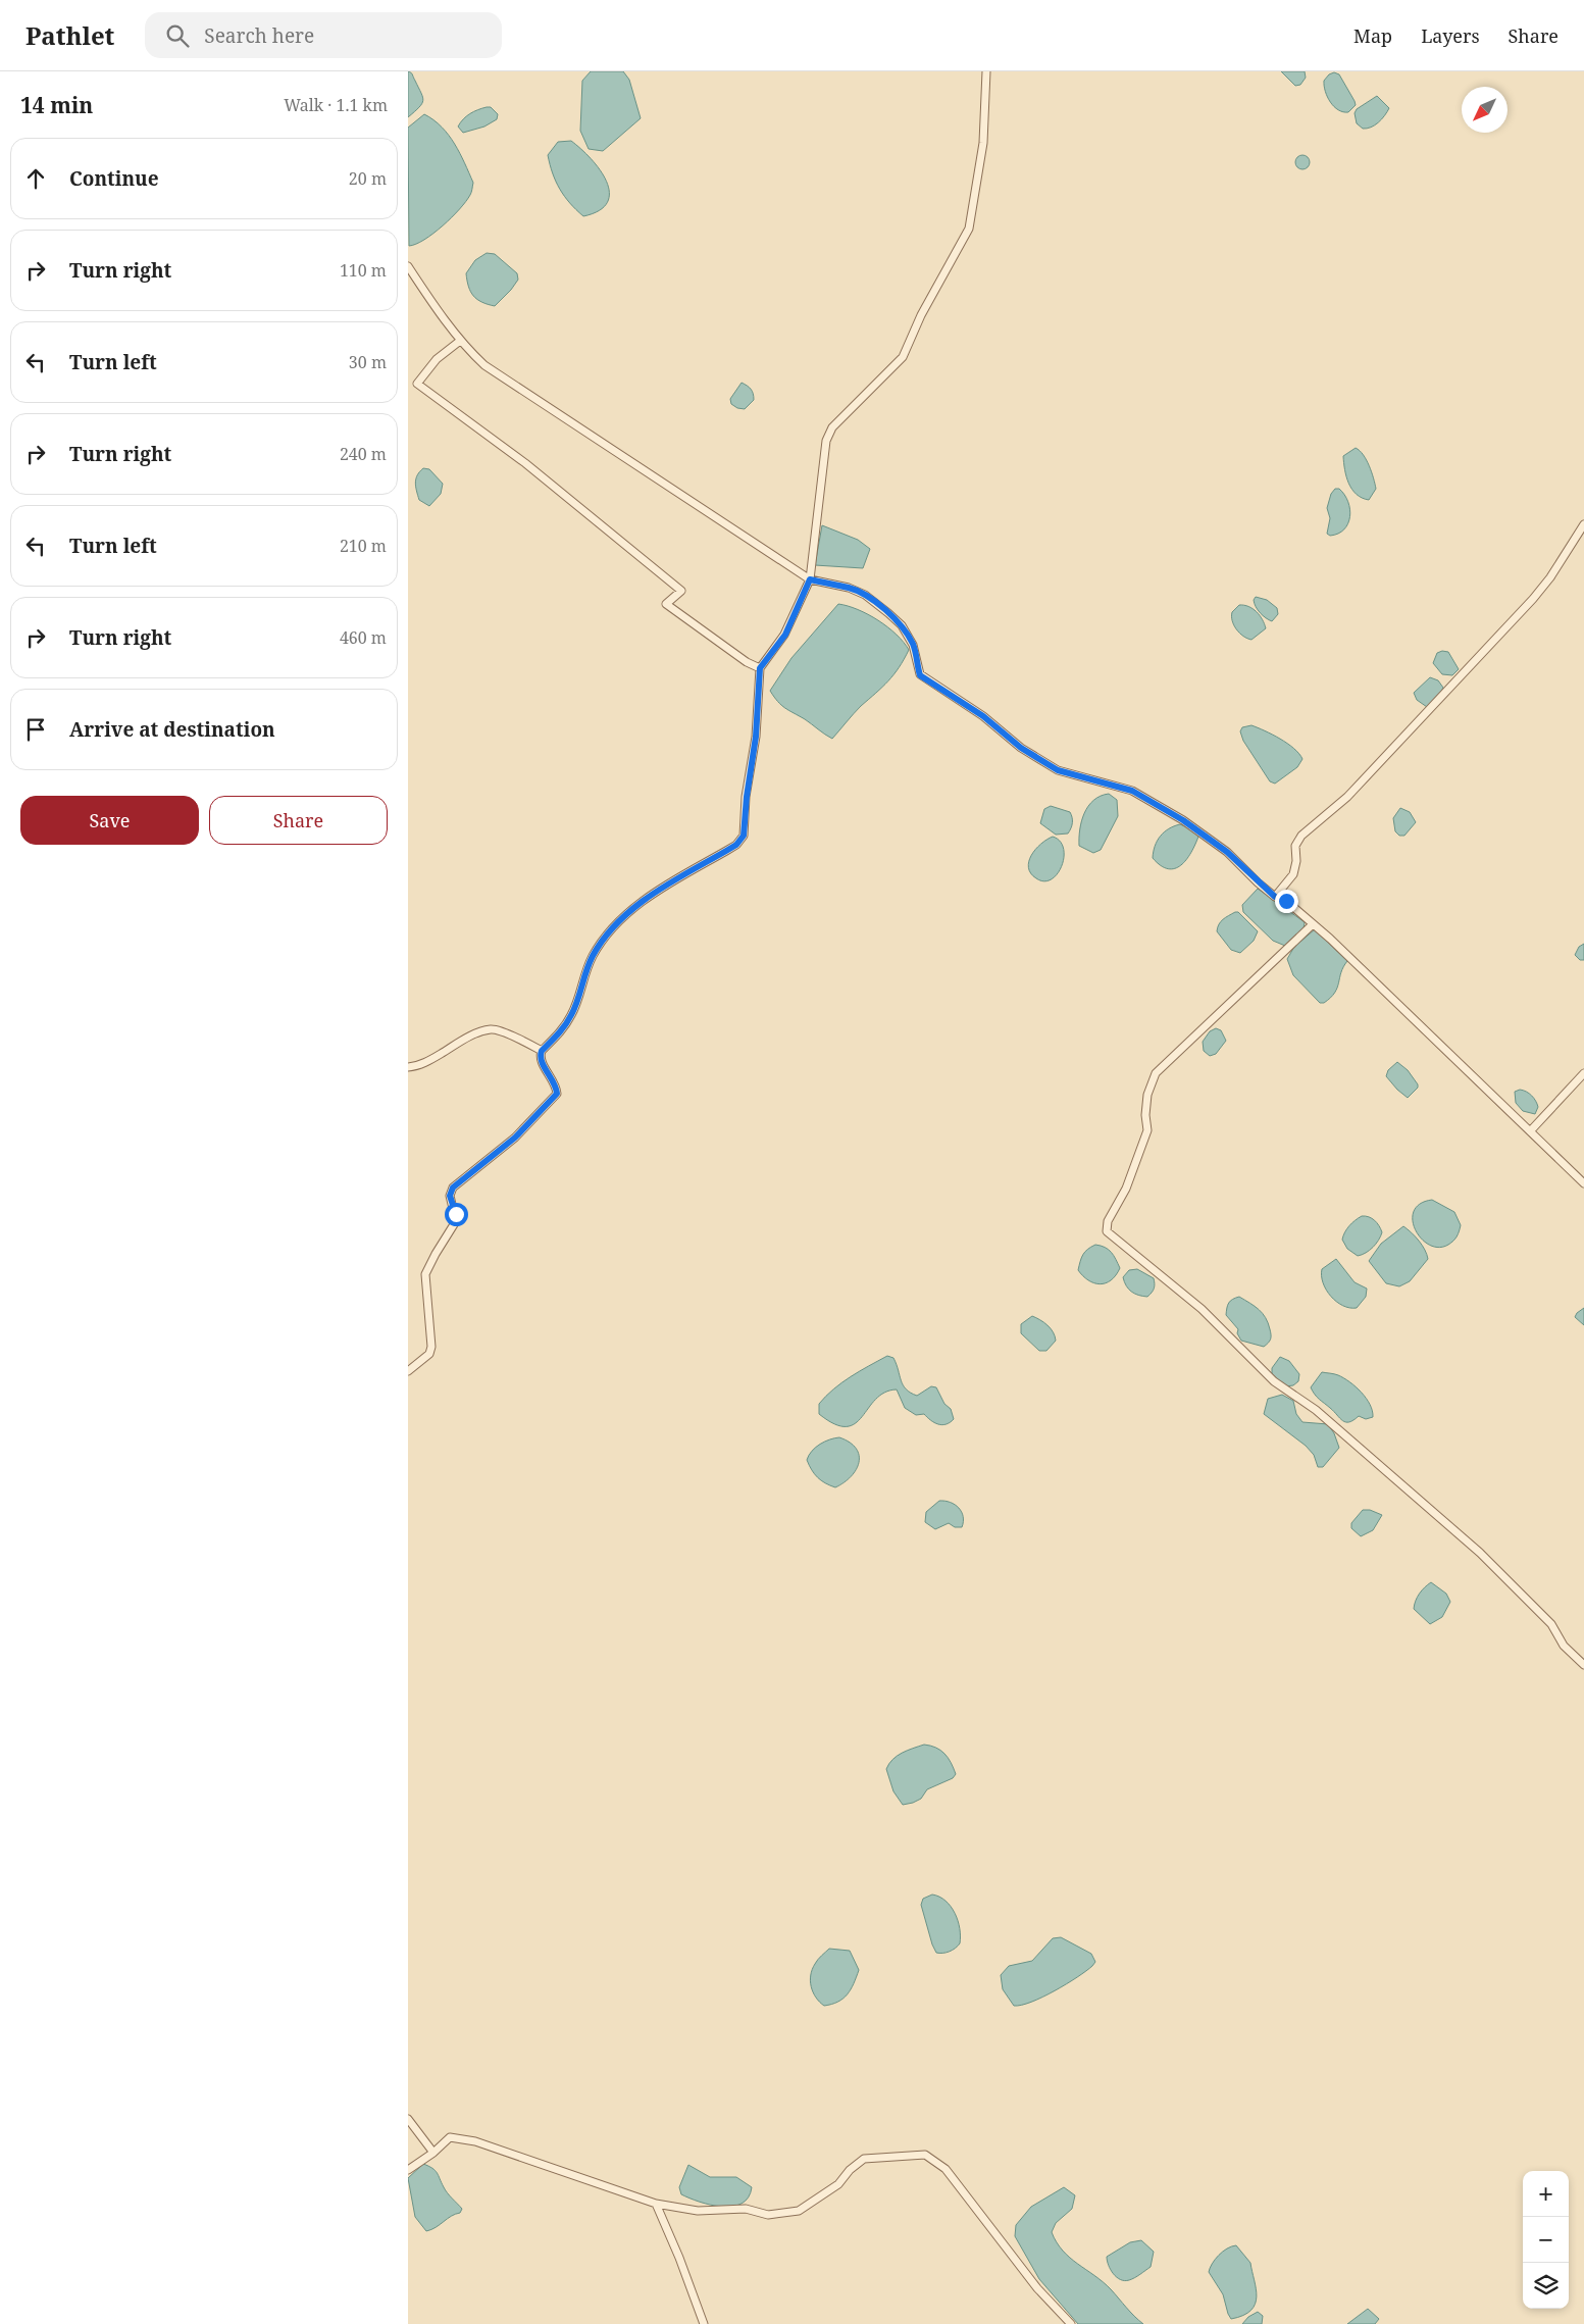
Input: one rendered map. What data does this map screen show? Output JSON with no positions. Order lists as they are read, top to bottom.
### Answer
{
  "north": "bottom left",
  "page": {
    "header": "Pathlet",
    "search": "Search here",
    "nav": ["Map", "Layers", "Share"],
    "heading": ["14 min", "Walk · 1.1 km"],
    "list": [
      ["Continue", "20 m"],
      ["Turn right", "110 m"],
      ["Turn left", "30 m"],
      ["Turn right", "240 m"],
      ["Turn left", "210 m"],
      ["Turn right", "460 m"],
      "Arrive at destination"
    ],
    "buttons": ["Save", "Share"],
    "map_buttons": ["+", "−"]
  }
}
